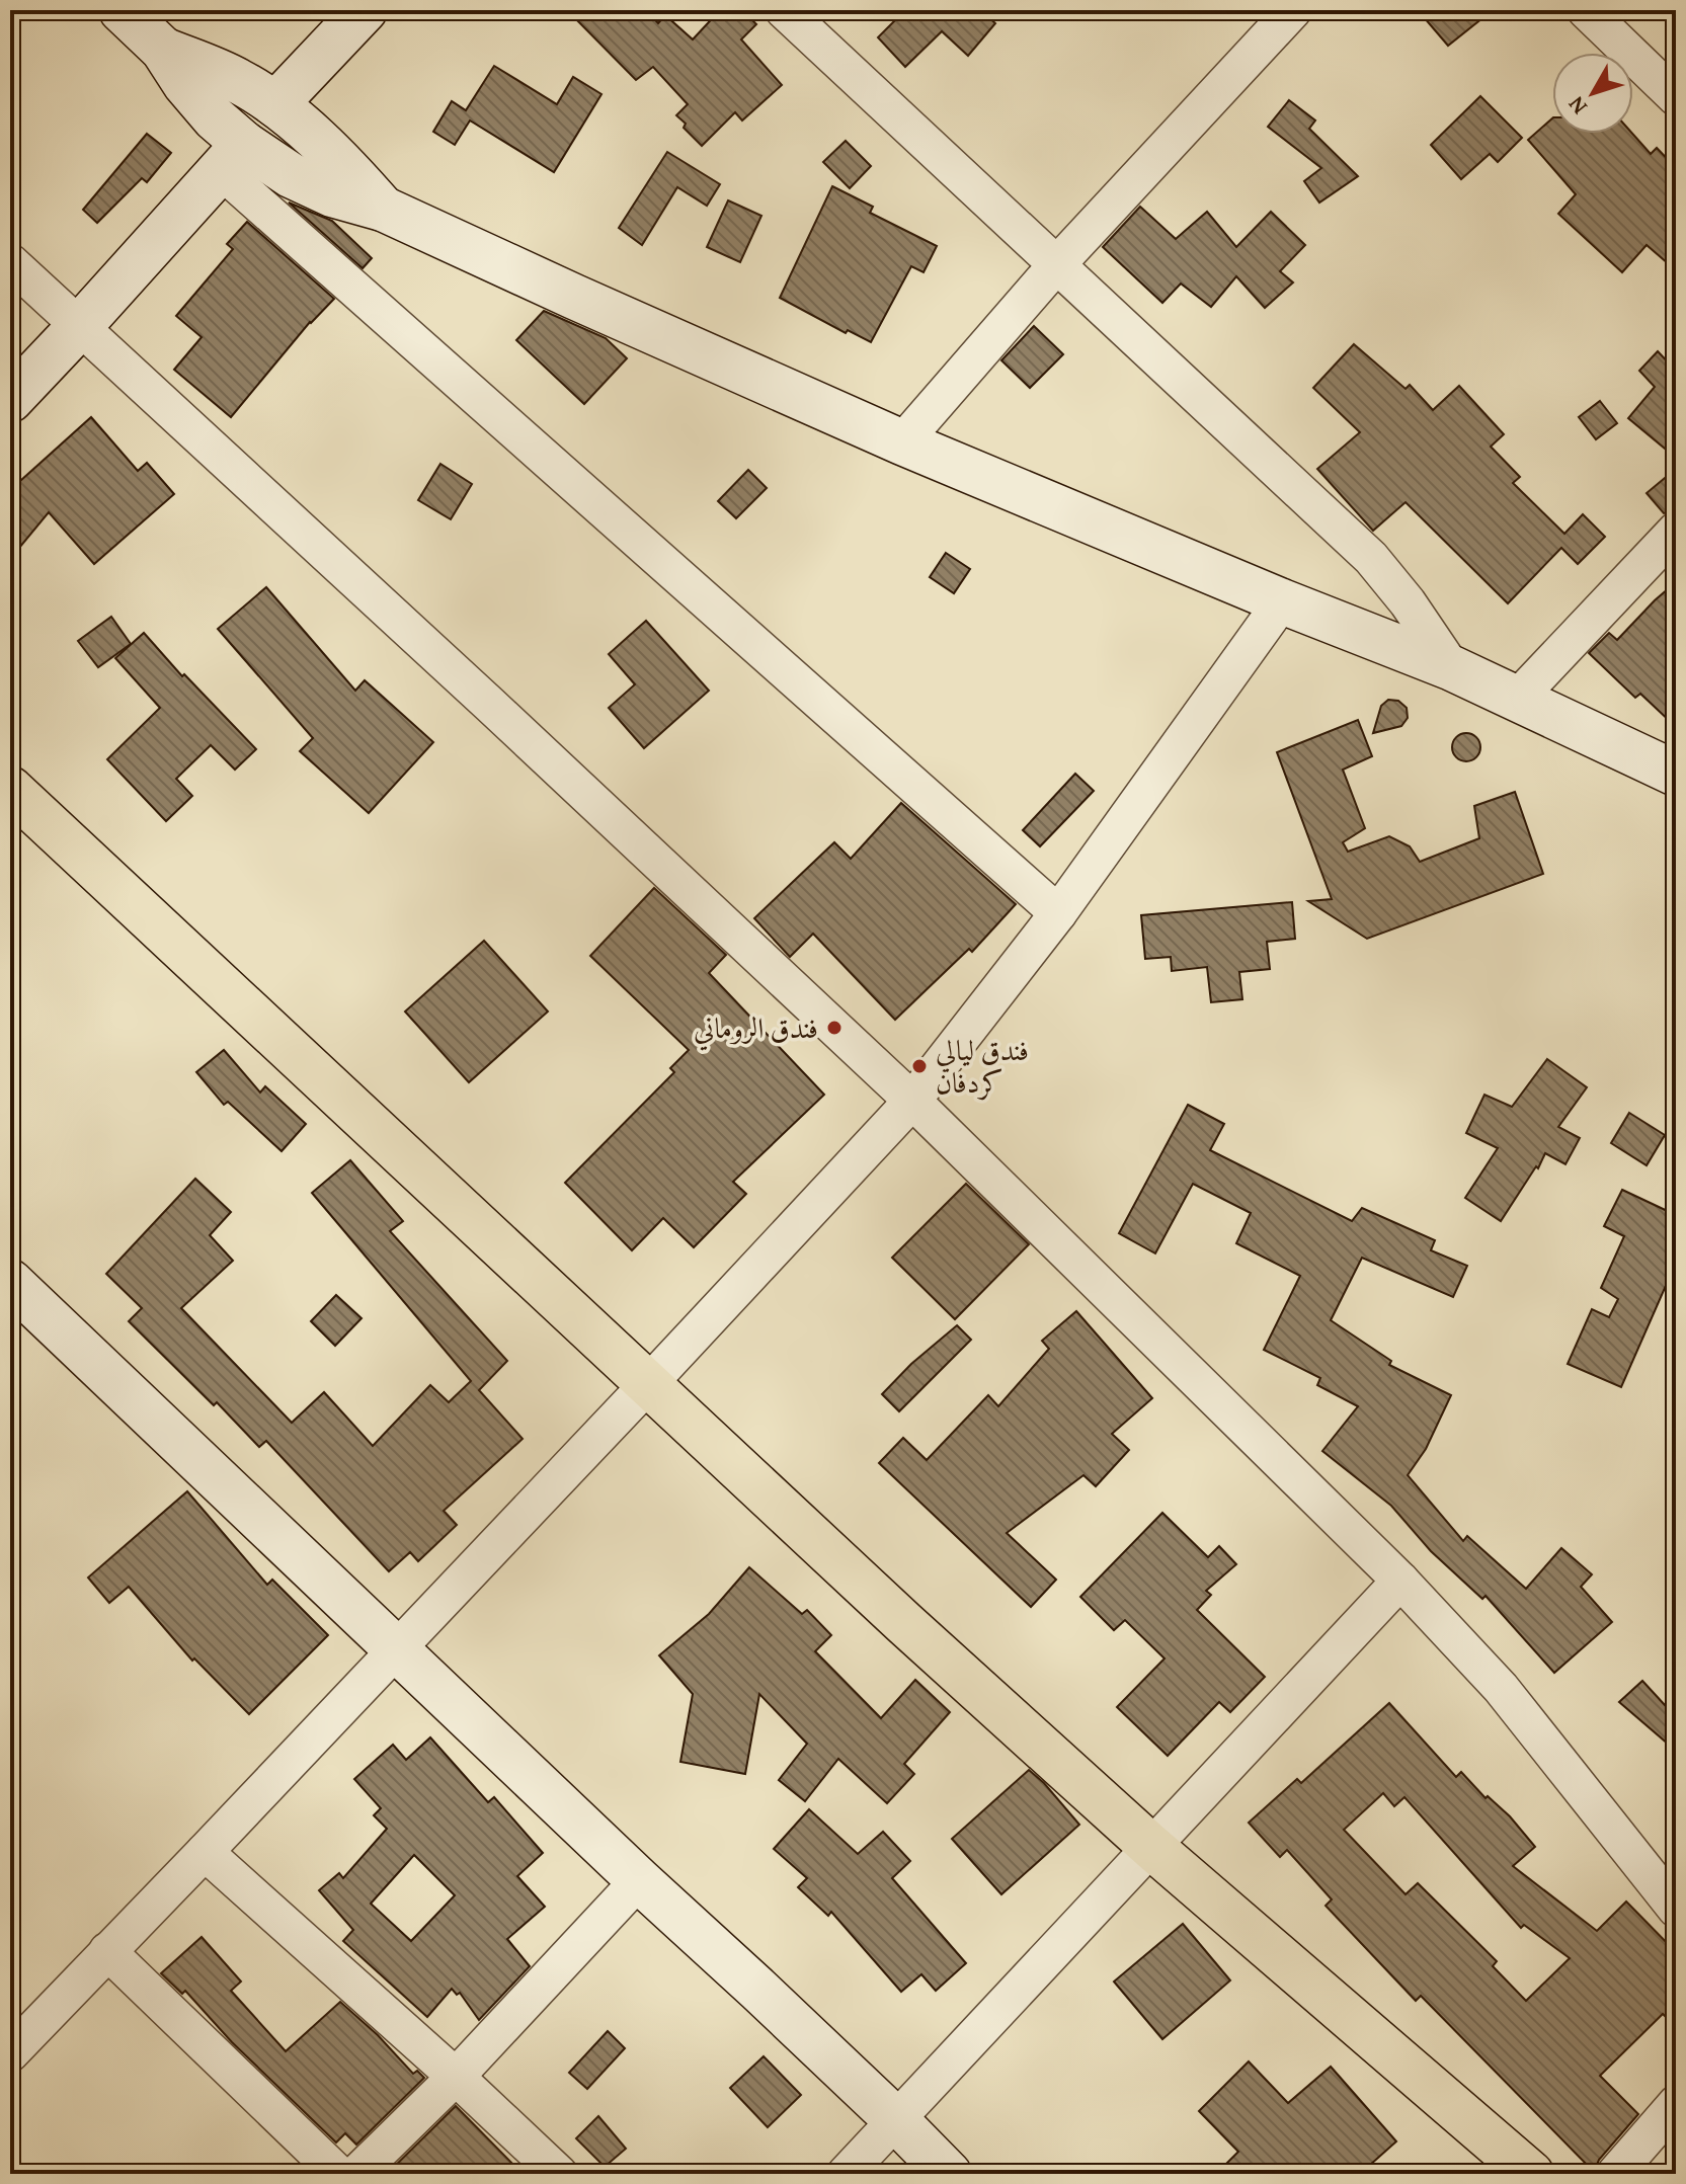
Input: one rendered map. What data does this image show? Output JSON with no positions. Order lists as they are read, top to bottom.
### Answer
{
  "places": ["فندق الروماني", "فندق ليالي كردفان"],
  "north": "bottom left"
}
